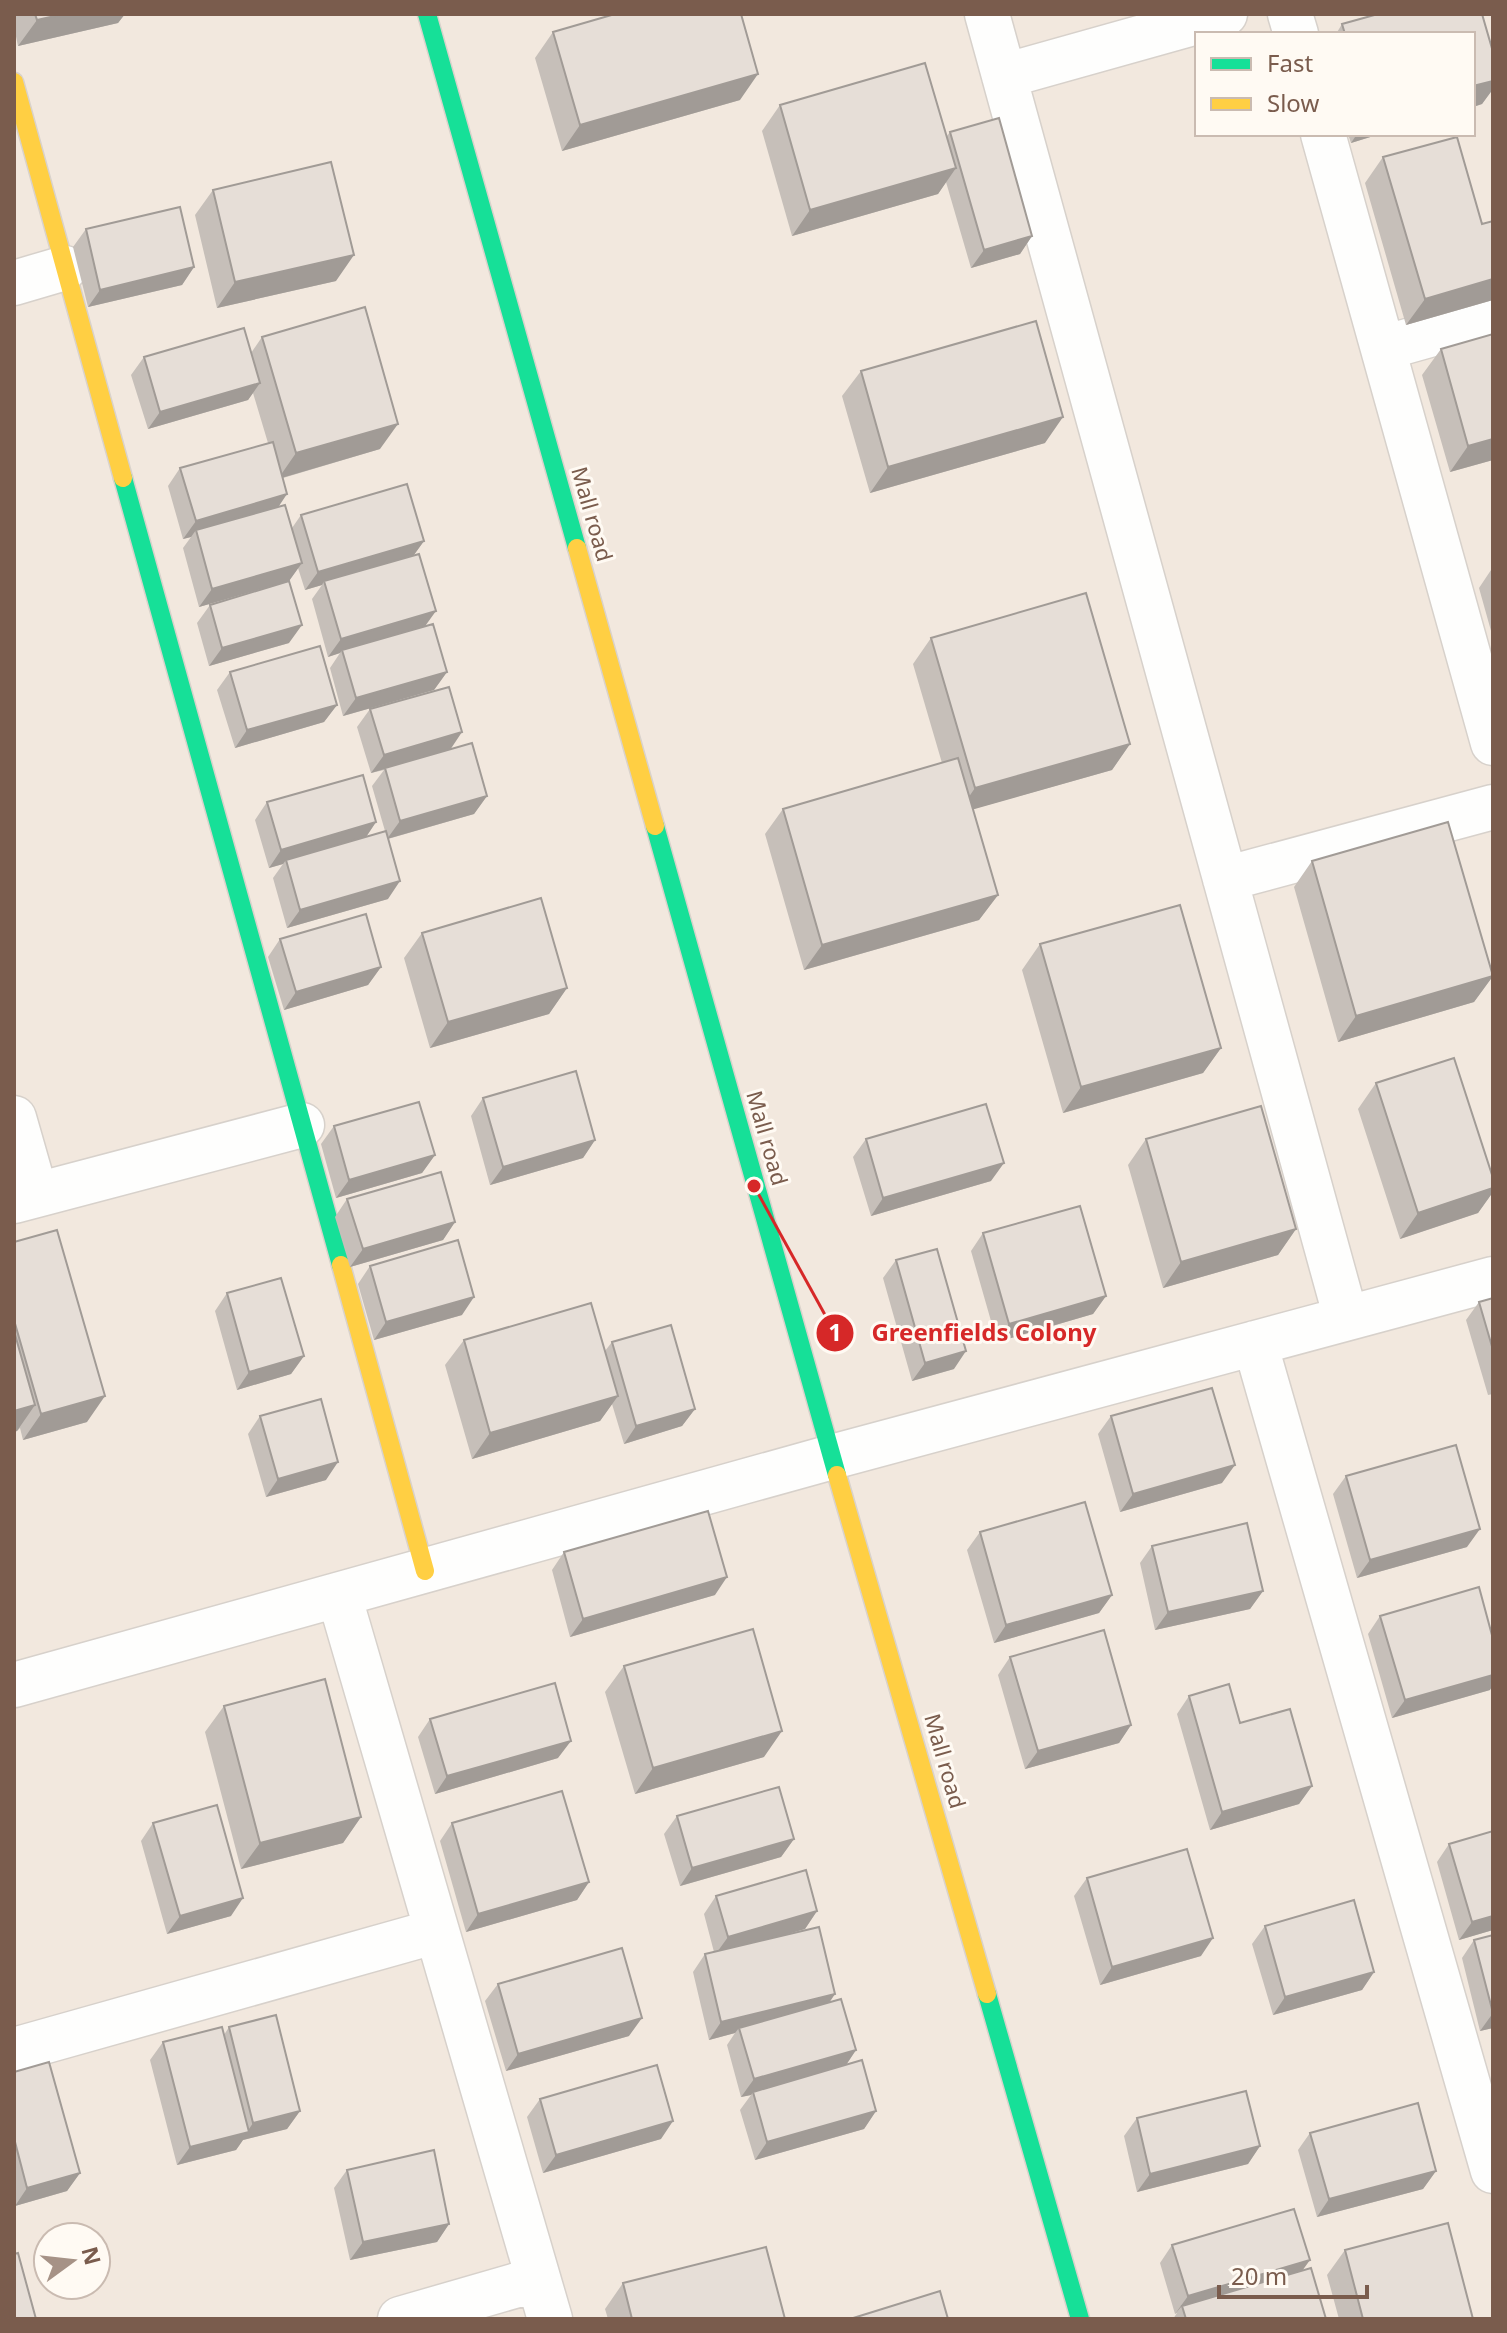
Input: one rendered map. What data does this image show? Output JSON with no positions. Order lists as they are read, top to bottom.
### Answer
{
  "streets": {
    "street": ["Mall road"]
  },
  "places": ["Greenfields Colony"],
  "legend": ["Fast", "Slow"],
  "scale_bar": "20 m",
  "north": "right"
}
